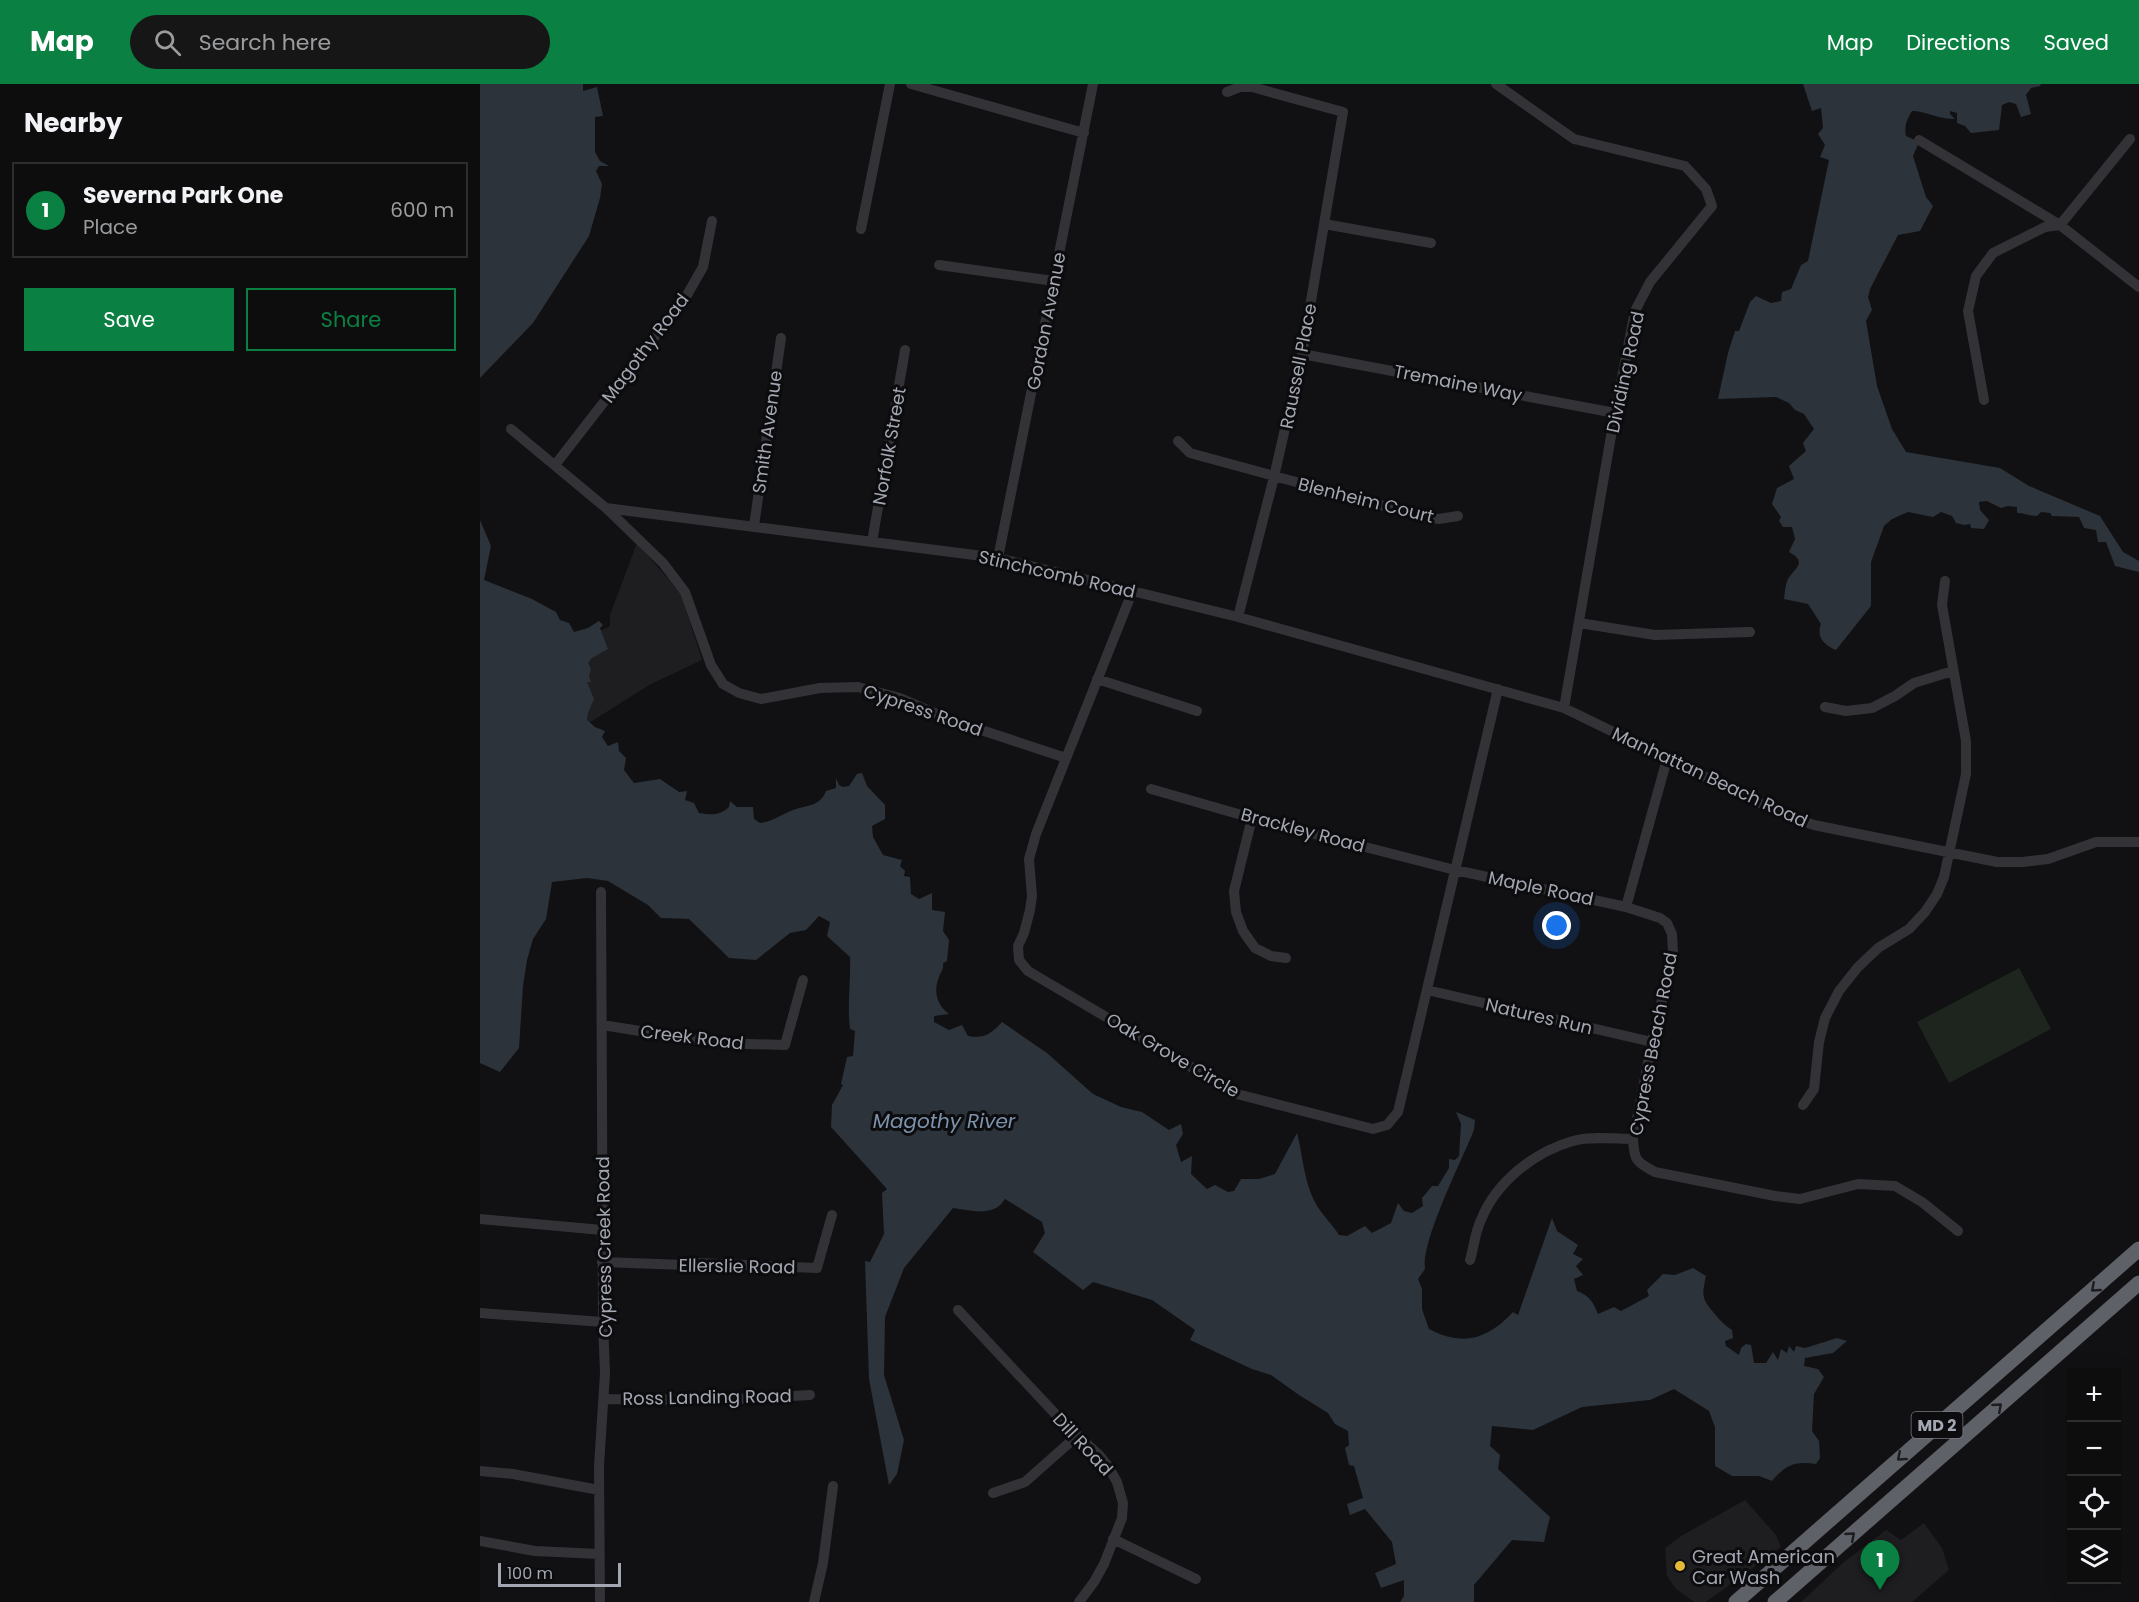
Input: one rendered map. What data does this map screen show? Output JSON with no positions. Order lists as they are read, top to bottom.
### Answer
{
  "streets": {
    "highway": ["MD 2"],
    "street": [
      "Gordon Avenue",
      "Magothy Road",
      "Raussell Place",
      "Dividing Road",
      "Tremaine Way",
      "Smith Avenue",
      "Norfolk Street",
      "Blenheim Court",
      "Stinchcomb Road",
      "Cypress Road",
      "Manhattan Beach Road",
      "Brackley Road",
      "Maple Road",
      "Natures Run",
      "Creek Road",
      "Cypress Beach Road",
      "Oak Grove Circle",
      "Cypress Creek Road",
      "Ellerslie Road",
      "Ross Landing Road",
      "Dill Road"
    ]
  },
  "crossings": [
    ["Gordon Avenue", "Stinchcomb Road"],
    ["Magothy Road", "Cypress Road"],
    ["Raussell Place", "Tremaine Way"],
    ["Raussell Place", "Blenheim Court"],
    ["Raussell Place", "Stinchcomb Road"],
    ["Dividing Road", "Tremaine Way"],
    ["Dividing Road", "Manhattan Beach Road"],
    ["Smith Avenue", "Stinchcomb Road"],
    ["Norfolk Street", "Stinchcomb Road"],
    ["Stinchcomb Road", "Cypress Road"],
    ["Stinchcomb Road", "Manhattan Beach Road"],
    ["Stinchcomb Road", "Oak Grove Circle"],
    ["Cypress Road", "Oak Grove Circle"],
    ["Manhattan Beach Road", "Oak Grove Circle"],
    ["Brackley Road", "Maple Road"],
    ["Brackley Road", "Oak Grove Circle"],
    ["Maple Road", "Cypress Beach Road"],
    ["Maple Road", "Oak Grove Circle"],
    ["Natures Run", "Cypress Beach Road"],
    ["Natures Run", "Oak Grove Circle"],
    ["Creek Road", "Cypress Creek Road"],
    ["Cypress Creek Road", "Ellerslie Road"],
    ["Cypress Creek Road", "Ross Landing Road"]
  ],
  "water": ["Magothy River"],
  "places": ["Great American Car Wash"],
  "scale_bar": "100 m",
  "page": {
    "header": "Map",
    "search": "Search here",
    "nav": ["Map", "Directions", "Saved"],
    "heading": "Nearby",
    "list": [
      {
        "mark": "1",
        "name": "Severna Park One",
        "note": "Place",
        "value": "600 m"
      }
    ],
    "buttons": ["Save", "Share"],
    "map_buttons": ["+", "−"],
    "pins": "1",
    "scale": "100 m"
  }
}
